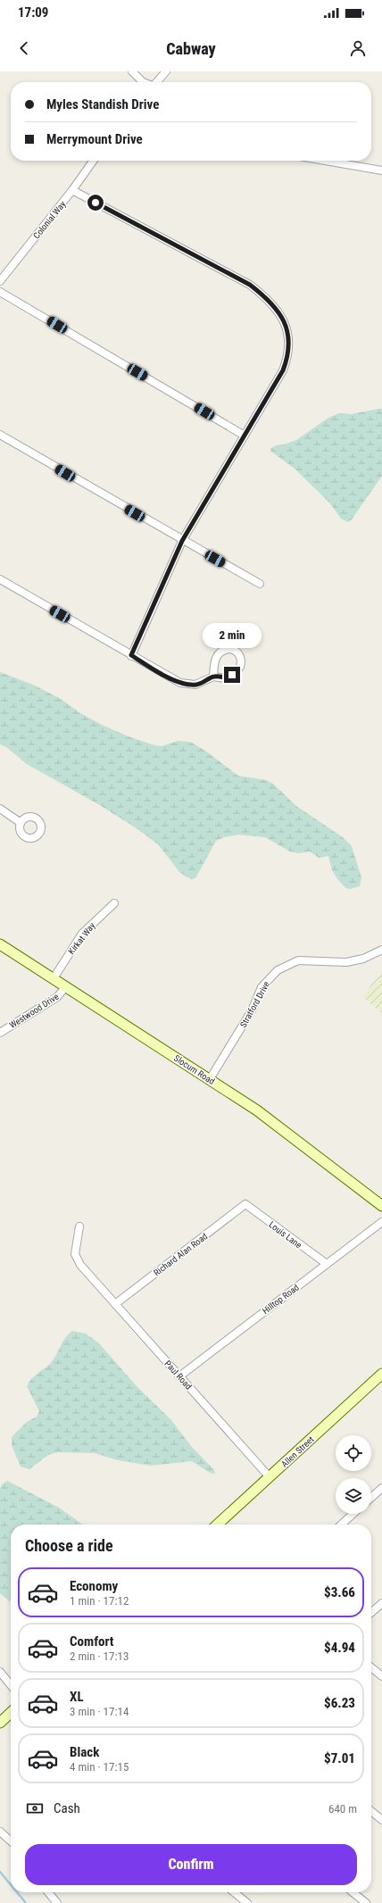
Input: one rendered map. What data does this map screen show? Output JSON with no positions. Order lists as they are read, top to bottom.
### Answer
{
  "streets": {
    "main road": ["Slocum Road", "Allen Street"],
    "street": [
      "Colonial Way",
      "Kirkat Way",
      "Stratford Drive",
      "Westwood Drive",
      "Louis Lane",
      "Richard Alan Road",
      "Hilltop Road",
      "Paul Road"
    ]
  },
  "crossings": [
    ["Kirkat Way", "Slocum Road"],
    ["Stratford Drive", "Slocum Road"],
    ["Westwood Drive", "Slocum Road"],
    ["Louis Lane", "Richard Alan Road"],
    ["Louis Lane", "Hilltop Road"],
    ["Richard Alan Road", "Paul Road"],
    ["Hilltop Road", "Paul Road"],
    ["Paul Road", "Allen Street"]
  ],
  "page": {
    "status": "17:09",
    "header": "Cabway",
    "banner": ["Myles Standish Drive", "Merrymount Drive"],
    "bubble": "2 min",
    "heading": "Choose a ride",
    "list": [
      {
        "name": "Economy",
        "note": "1 min · 17:12",
        "value": "$3.66"
      },
      {
        "name": "Comfort",
        "note": "2 min · 17:13",
        "value": "$4.94"
      },
      {
        "name": "XL",
        "note": "3 min · 17:14",
        "value": "$6.23"
      },
      {
        "name": "Black",
        "note": "4 min · 17:15",
        "value": "$7.01"
      }
    ],
    "pay": ["Cash", "640 m"],
    "buttons": "Confirm"
  }
}
